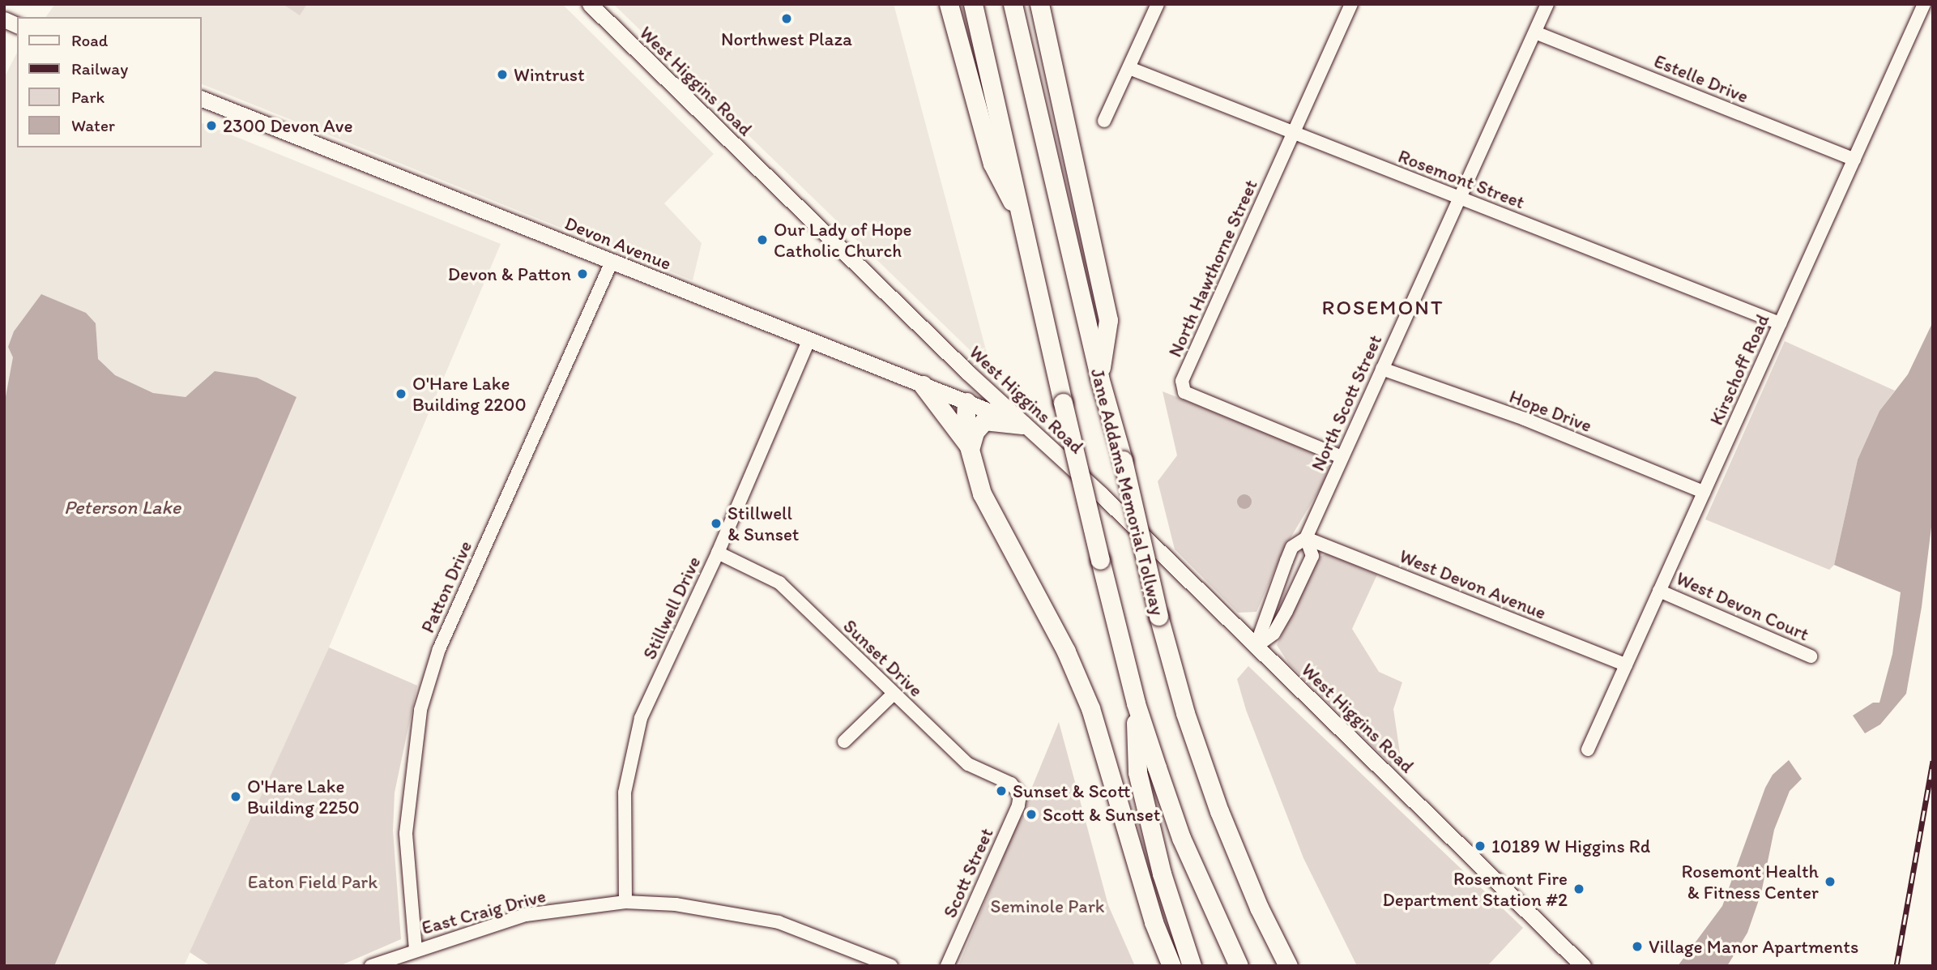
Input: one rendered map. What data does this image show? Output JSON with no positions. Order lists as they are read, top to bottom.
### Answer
{
  "streets": {
    "highway": ["Jane Addams Memorial Tollway"],
    "main road": ["West Higgins Road", "Devon Avenue"],
    "street": [
      "Estelle Drive",
      "Rosemont Street",
      "North Hawthorne Street",
      "Kirschoff Road",
      "North Scott Street",
      "Hope Drive",
      "West Devon Avenue",
      "Patton Drive",
      "West Devon Court",
      "Stillwell Drive",
      "Sunset Drive",
      "Scott Street",
      "East Craig Drive"
    ]
  },
  "crossings": [
    ["Estelle Drive", "Kirschoff Road"],
    ["Estelle Drive", "North Scott Street"],
    ["West Higgins Road", "Devon Avenue"],
    ["West Higgins Road", "North Scott Street"],
    ["Rosemont Street", "North Hawthorne Street"],
    ["Rosemont Street", "Kirschoff Road"],
    ["Rosemont Street", "North Scott Street"],
    ["Devon Avenue", "Patton Drive"],
    ["Devon Avenue", "Stillwell Drive"],
    ["North Hawthorne Street", "North Scott Street"],
    ["Kirschoff Road", "Hope Drive"],
    ["Kirschoff Road", "West Devon Avenue"],
    ["Kirschoff Road", "West Devon Court"],
    ["North Scott Street", "Hope Drive"],
    ["North Scott Street", "West Devon Avenue"],
    ["Patton Drive", "East Craig Drive"],
    ["Stillwell Drive", "Sunset Drive"],
    ["Stillwell Drive", "East Craig Drive"],
    ["Sunset Drive", "Scott Street"]
  ],
  "districts": ["ROSEMONT"],
  "water": ["Peterson Lake"],
  "parks": ["Eaton Field Park", "Seminole Park"],
  "places": [
    "Northwest Plaza",
    "Wintrust",
    "2300 Devon Ave",
    "Our Lady of Hope Catholic Church",
    "Devon & Patton",
    "O'Hare Lake Building 2200",
    "Stillwell & Sunset",
    "Sunset & Scott",
    "O'Hare Lake Building 2250",
    "Scott & Sunset",
    "10189 W Higgins Rd",
    "Rosemont Health & Fitness Center",
    "Rosemont Fire Department Station #2",
    "Village Manor Apartments"
  ],
  "legend": [
    "Road",
    "Railway",
    "Park",
    "Water"
  ]
}
